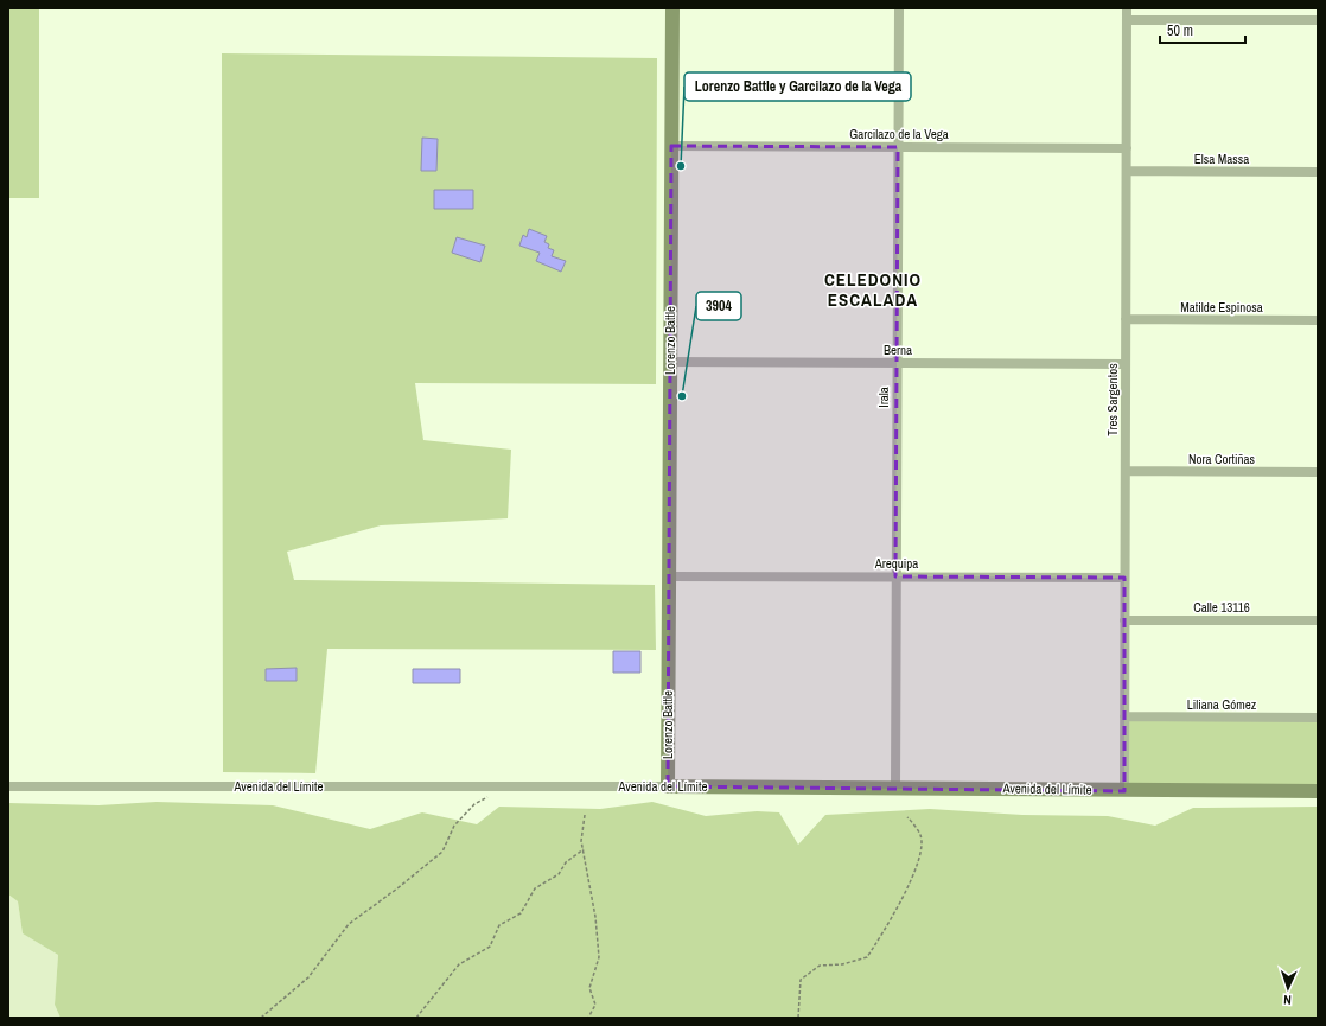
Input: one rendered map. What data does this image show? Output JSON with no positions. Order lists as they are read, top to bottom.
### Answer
{
  "streets": {
    "street": [
      "Garcilazo de la Vega",
      "Elsa Massa",
      "Matilde Espinosa",
      "Lorenzo Battle",
      "Berna",
      "Irala",
      "Tres Sargentos",
      "Nora Cortiñas",
      "Arequipa",
      "Calle 13116",
      "Liliana Gómez",
      "Avenida del Límite"
    ]
  },
  "crossings": [
    ["Garcilazo de la Vega", "Lorenzo Battle"],
    ["Garcilazo de la Vega", "Irala"],
    ["Garcilazo de la Vega", "Tres Sargentos"],
    ["Elsa Massa", "Tres Sargentos"],
    ["Matilde Espinosa", "Tres Sargentos"],
    ["Lorenzo Battle", "Berna"],
    ["Lorenzo Battle", "Arequipa"],
    ["Lorenzo Battle", "Avenida del Límite"],
    ["Berna", "Irala"],
    ["Berna", "Tres Sargentos"],
    ["Irala", "Arequipa"],
    ["Irala", "Avenida del Límite"],
    ["Tres Sargentos", "Nora Cortiñas"],
    ["Tres Sargentos", "Arequipa"],
    ["Tres Sargentos", "Calle 13116"],
    ["Tres Sargentos", "Liliana Gómez"],
    ["Tres Sargentos", "Avenida del Límite"]
  ],
  "districts": ["CELEDONIO ESCALADA"],
  "places": ["Lorenzo Battle y Garcilazo de la Vega", "3904"],
  "scale_bar": "50 m",
  "north": "bottom"
}
